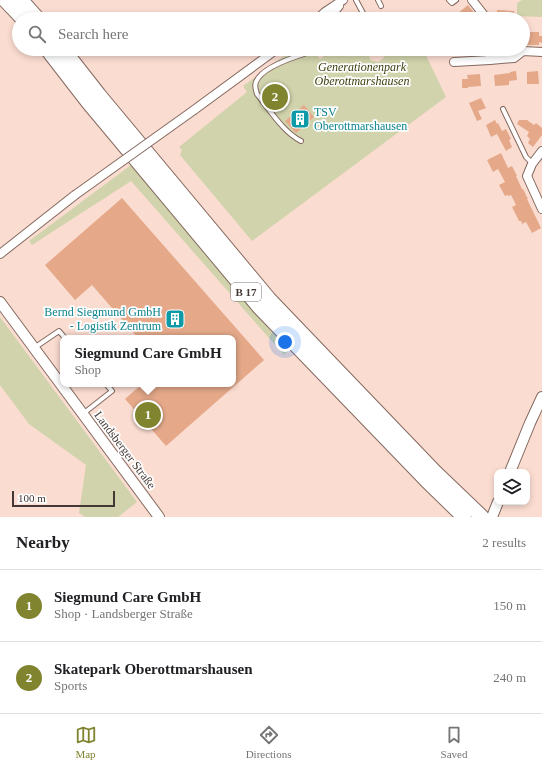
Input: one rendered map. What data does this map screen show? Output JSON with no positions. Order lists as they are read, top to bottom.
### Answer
{
  "streets": {
    "highway": ["B 17"],
    "street": ["Landsberger Straße"]
  },
  "parks": ["Generationenpark Oberottmarshausen"],
  "places": {
    "building": ["TSV Oberottmarshausen", "Bernd Siegmund GmbH - Logistik Zentrum"]
  },
  "scale_bar": "100 m",
  "page": {
    "search": "Search here",
    "pins": ["2", "1"],
    "popup": ["Siegmund Care GmbH", "Shop"],
    "scale": "100 m",
    "heading": ["Nearby", "2 results"],
    "list": [
      {
        "mark": "1",
        "name": "Siegmund Care GmbH",
        "note": "Shop · Landsberger Straße",
        "value": "150 m"
      },
      {
        "mark": "2",
        "name": "Skatepark Oberottmarshausen",
        "note": "Sports",
        "value": "240 m"
      }
    ],
    "nav": ["Map", "Directions", "Saved"]
  }
}
